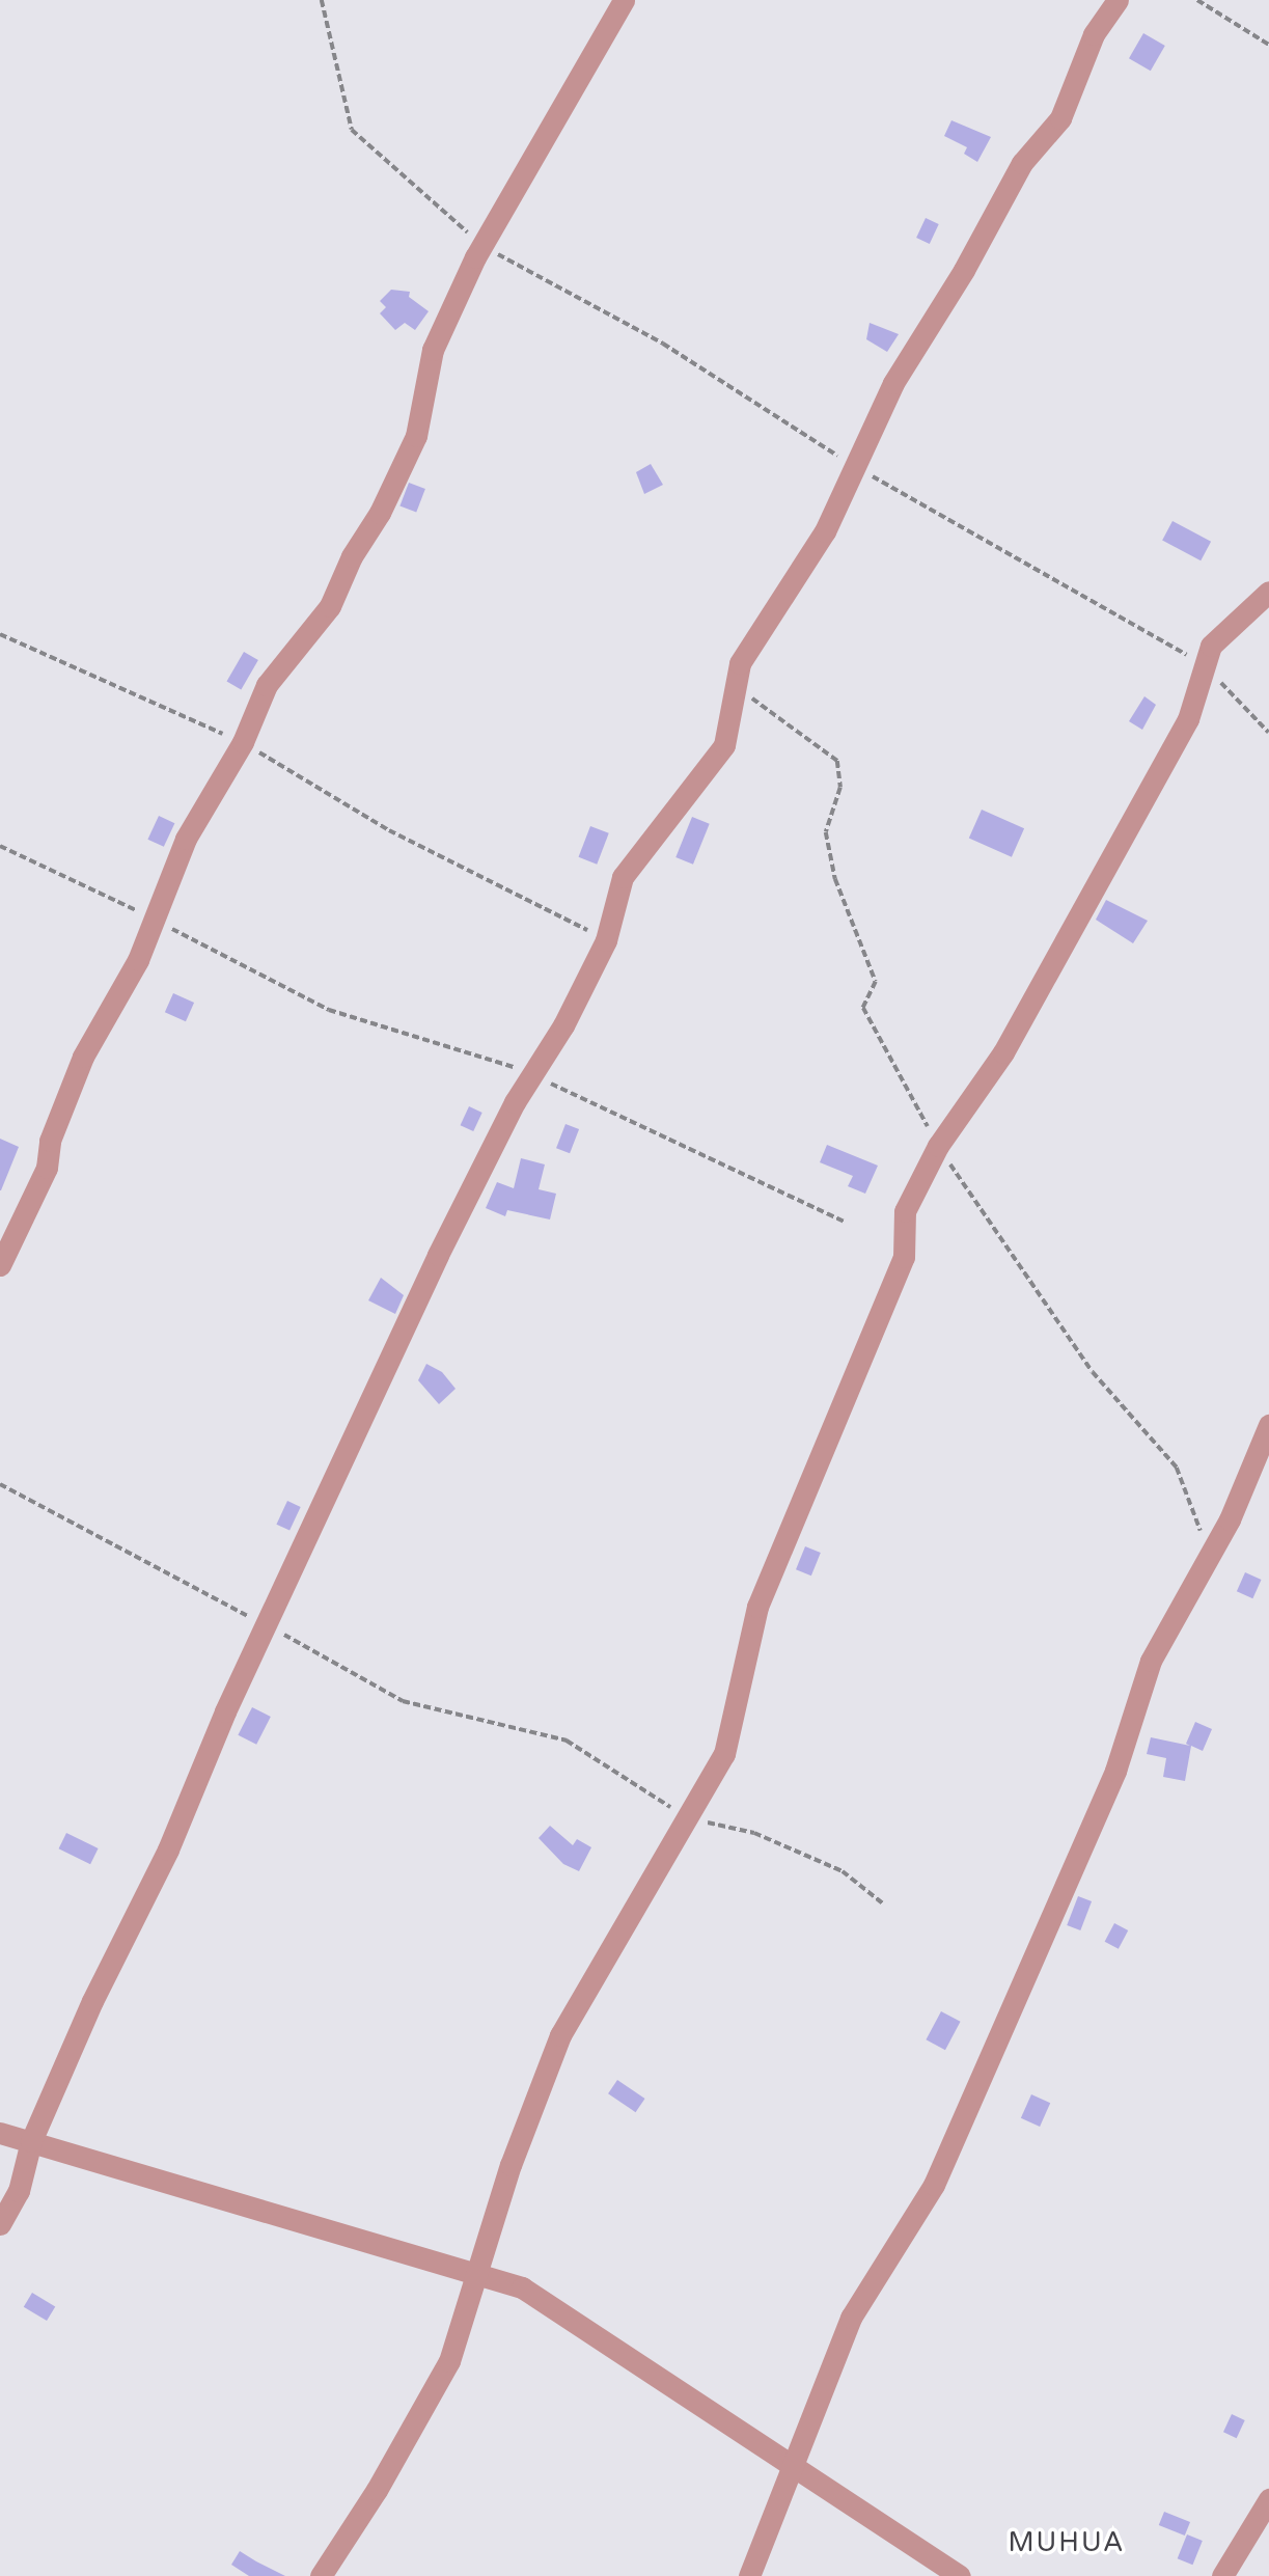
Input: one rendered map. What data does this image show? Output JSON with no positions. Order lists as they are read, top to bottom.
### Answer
{
  "districts": ["MUHUA"]
}
